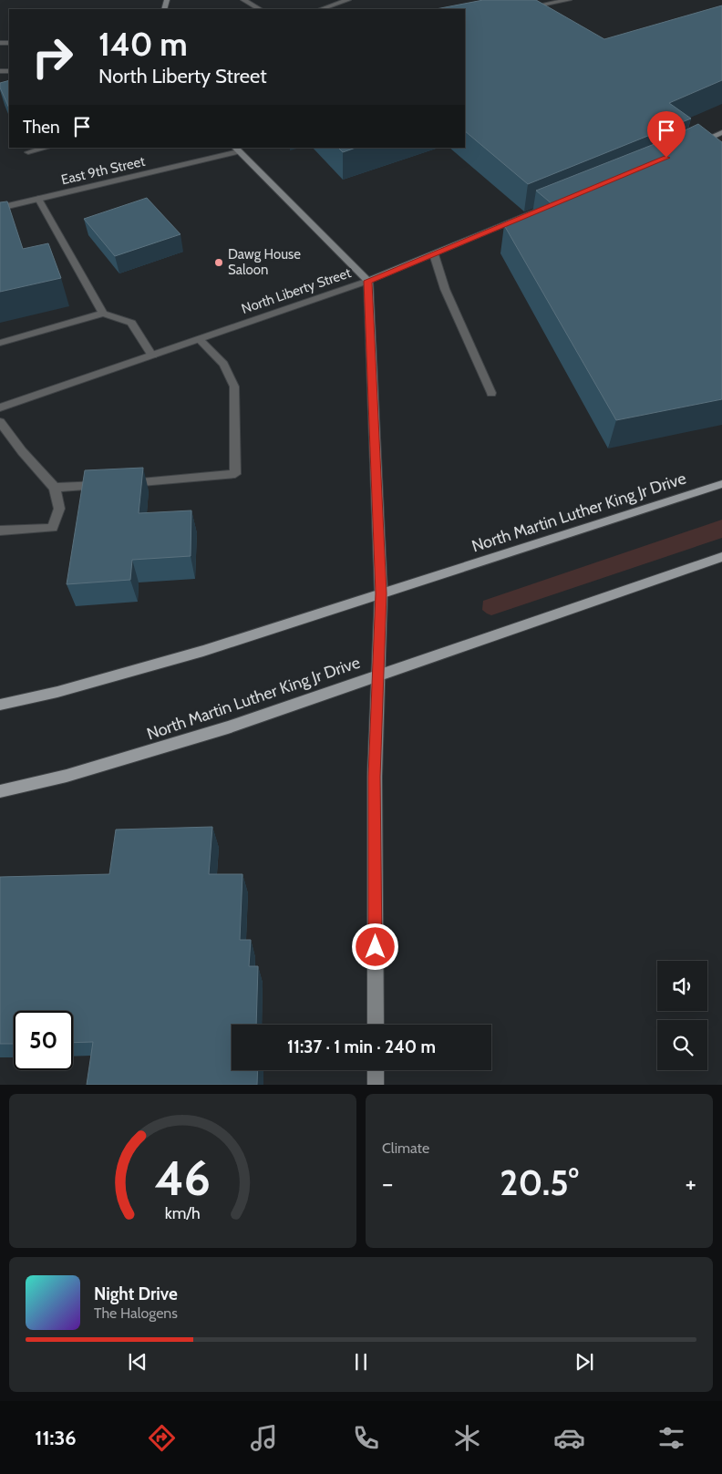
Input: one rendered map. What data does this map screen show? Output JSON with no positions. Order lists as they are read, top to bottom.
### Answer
{
  "streets": {
    "main road": ["North Liberty Street", "North Martin Luther King Jr Drive"],
    "street": ["East 9th Street"]
  },
  "places": ["Dawg House Saloon"],
  "page": {
    "turn": ["140 m", "North Liberty Street"],
    "then": "Then",
    "limit": "50",
    "trip": "11:37 · 1 min · 240 m",
    "tile": "Climate",
    "heat": ["−", "20.5°", "+"],
    "song": ["Night Drive", "The Halogens"],
    "tabs": "11:36",
    "gauge": ["46", "km/h"]
  }
}
